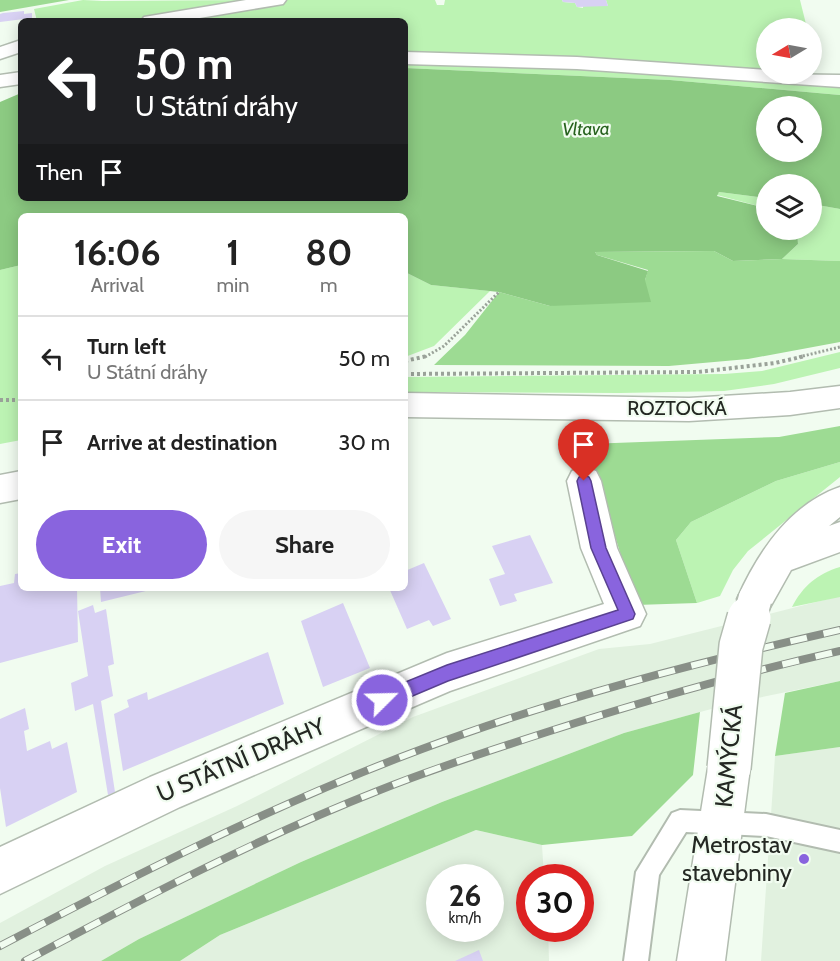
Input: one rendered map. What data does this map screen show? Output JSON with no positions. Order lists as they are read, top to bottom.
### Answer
{
  "streets": {
    "street": ["ROZTOCKÁ", "KAMÝCKÁ", "U STÁTNÍ DRÁHY"]
  },
  "water": ["Vltava"],
  "places": ["Metrostav stavebniny"],
  "north": "left",
  "page": {
    "turn": ["50 m", "U Státní dráhy"],
    "then": "Then",
    "eta": [
      "16:06",
      "Arrival",
      "1",
      "min",
      "80",
      "m"
    ],
    "list": [
      {
        "name": "Turn left",
        "note": "U Státní dráhy",
        "value": "50 m"
      },
      {
        "name": "Arrive at destination",
        "value": "30 m"
      }
    ],
    "buttons": ["Exit", "Share"],
    "speed": "26 km/h",
    "limit": "30"
  }
}
